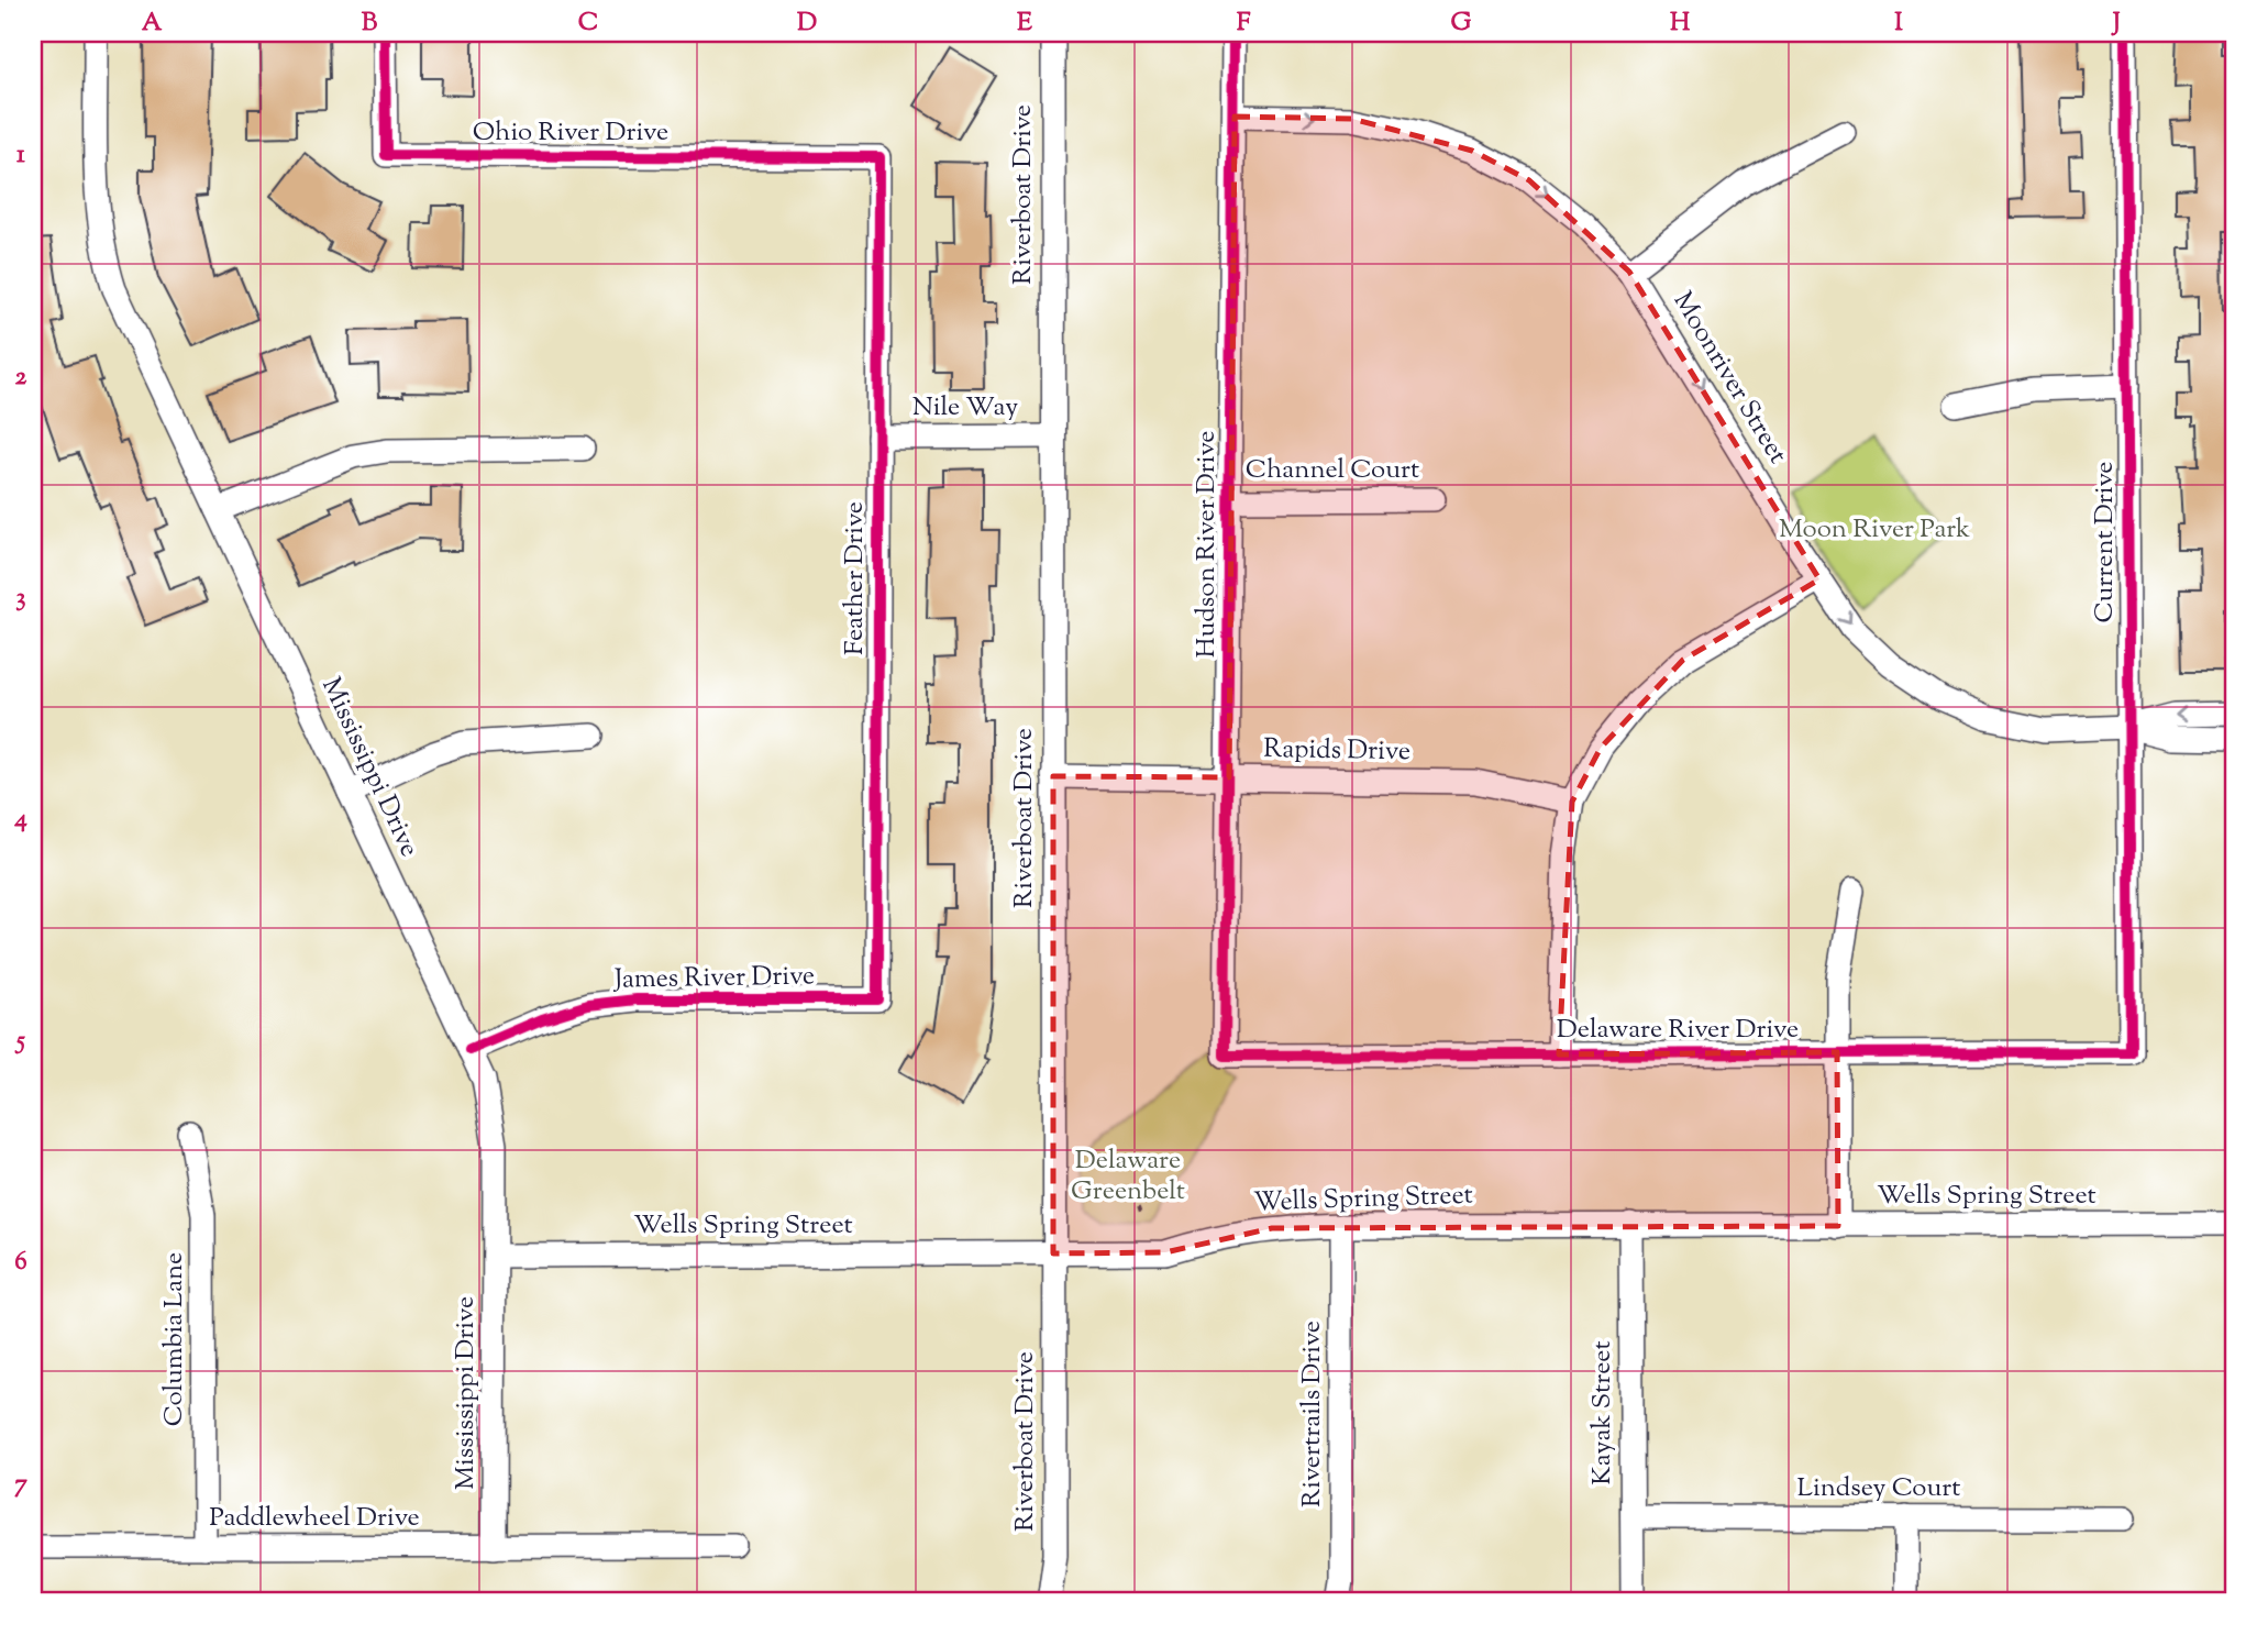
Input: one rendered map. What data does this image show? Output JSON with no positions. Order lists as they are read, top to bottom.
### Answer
{
  "streets": {
    "street": [
      "Ohio River Drive",
      "Riverboat Drive",
      "Moonriver Street",
      "Nile Way",
      "Channel Court",
      "Current Drive",
      "Hudson River Drive",
      "Feather Drive",
      "Rapids Drive",
      "Mississippi Drive",
      "James River Drive",
      "Delaware River Drive",
      "Wells Spring Street",
      "Columbia Lane",
      "Kayak Street",
      "Rivertrails Drive",
      "Lindsey Court",
      "Paddlewheel Drive"
    ]
  },
  "crossings": [
    ["Ohio River Drive", "Feather Drive"],
    ["Riverboat Drive", "Nile Way"],
    ["Riverboat Drive", "Rapids Drive"],
    ["Riverboat Drive", "Wells Spring Street"],
    ["Moonriver Street", "Current Drive"],
    ["Moonriver Street", "Hudson River Drive"],
    ["Nile Way", "Feather Drive"],
    ["Channel Court", "Hudson River Drive"],
    ["Current Drive", "Delaware River Drive"],
    ["Hudson River Drive", "Rapids Drive"],
    ["Hudson River Drive", "Delaware River Drive"],
    ["Feather Drive", "James River Drive"],
    ["Mississippi Drive", "James River Drive"],
    ["Mississippi Drive", "Wells Spring Street"],
    ["Mississippi Drive", "Paddlewheel Drive"],
    ["Wells Spring Street", "Kayak Street"],
    ["Wells Spring Street", "Rivertrails Drive"],
    ["Columbia Lane", "Paddlewheel Drive"],
    ["Kayak Street", "Lindsey Court"]
  ],
  "parks": ["Moon River Park", "Delaware Greenbelt"],
  "grid": {
    "columns": [
      "A",
      "B",
      "C",
      "D",
      "E",
      "F",
      "G",
      "H",
      "I",
      "J"
    ],
    "rows": [
      "1",
      "2",
      "3",
      "4",
      "5",
      "6",
      "7"
    ]
  }
}
